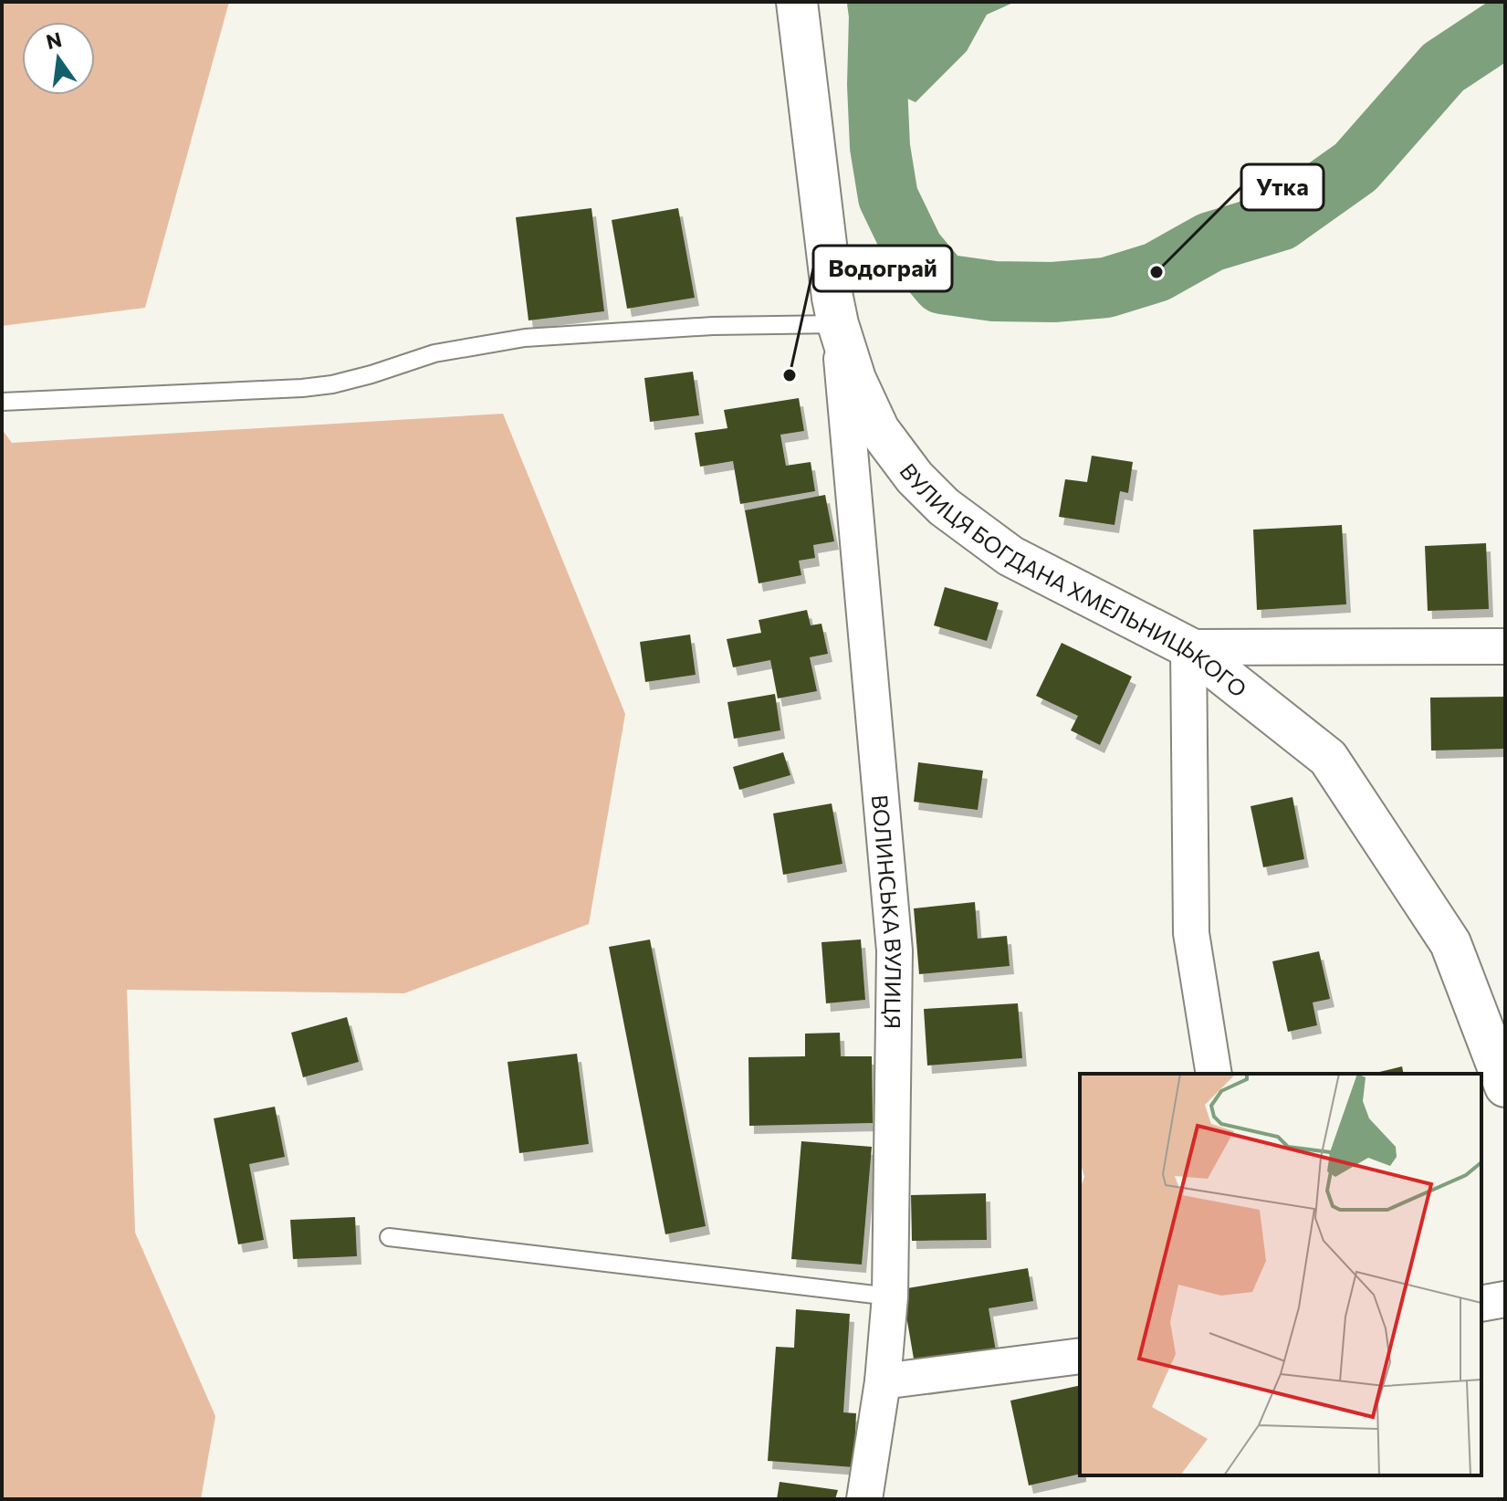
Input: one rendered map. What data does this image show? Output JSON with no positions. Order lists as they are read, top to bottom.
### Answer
{
  "streets": {
    "main road": ["ВУЛИЦЯ БОГДАНА ХМЕЛЬНИЦЬКОГО"],
    "street": ["ВОЛИНСЬКА ВУЛИЦЯ"]
  },
  "crossings": [
    ["ВУЛИЦЯ БОГДАНА ХМЕЛЬНИЦЬКОГО", "ВОЛИНСЬКА ВУЛИЦЯ"]
  ],
  "places": ["Утка", "Водограй"],
  "north": "top"
}
